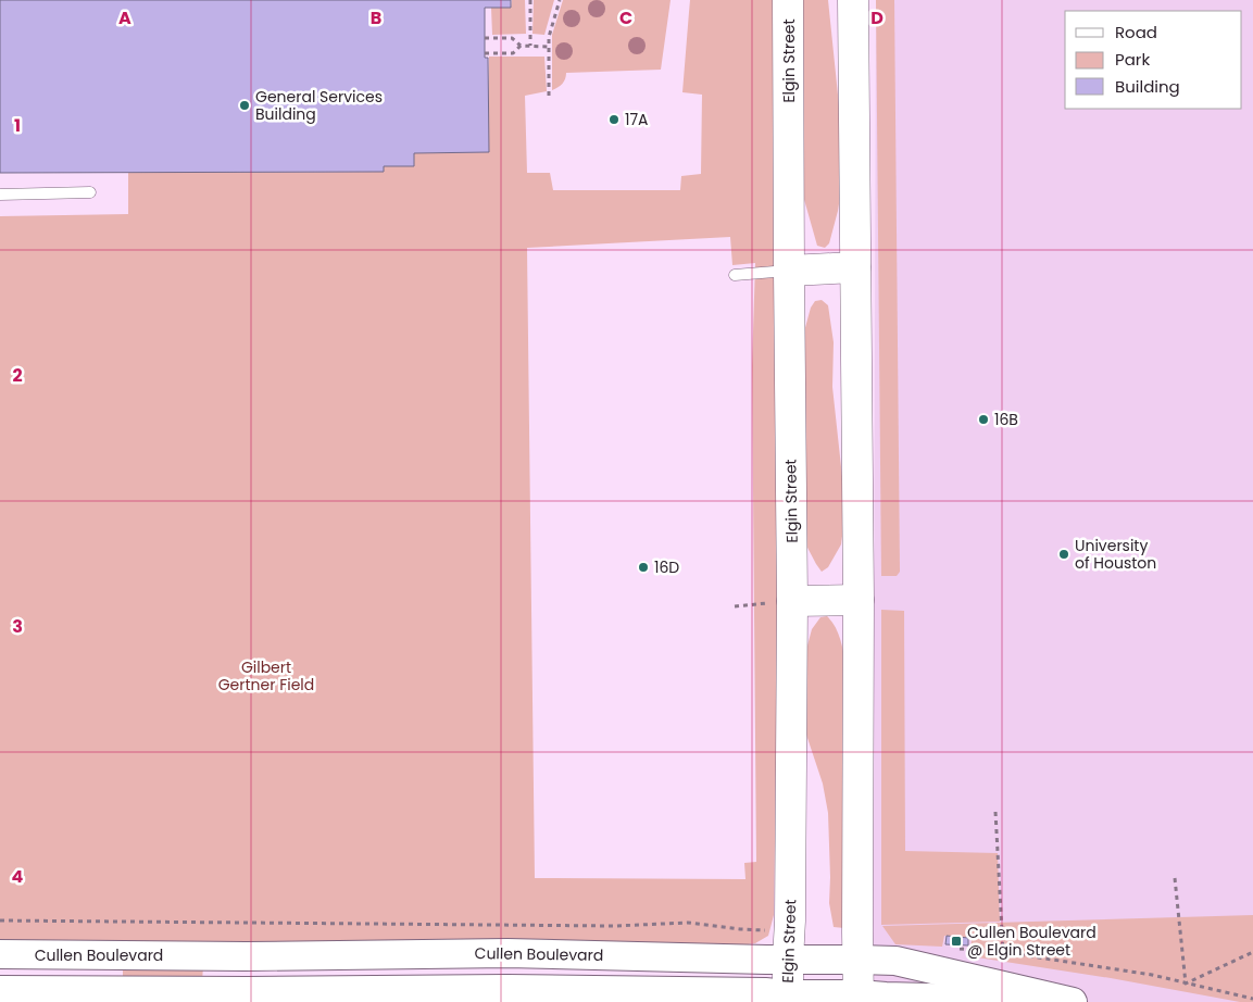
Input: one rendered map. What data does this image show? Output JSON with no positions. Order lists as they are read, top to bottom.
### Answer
{
  "streets": {
    "main road": ["Elgin Street"],
    "street": ["Cullen Boulevard"]
  },
  "crossings": [
    ["Elgin Street", "Cullen Boulevard"]
  ],
  "parks": ["Gilbert Gertner Field"],
  "places": {
    "other": [
      "General Services Building",
      "17A",
      "16B",
      "University of Houston",
      "16D"
    ],
    "transit": ["Cullen Boulevard @ Elgin Street"]
  },
  "legend": ["Road", "Park", "Building"],
  "grid": {
    "columns": [
      "A",
      "B",
      "C",
      "D"
    ],
    "rows": [
      "1",
      "2",
      "3",
      "4"
    ]
  }
}
